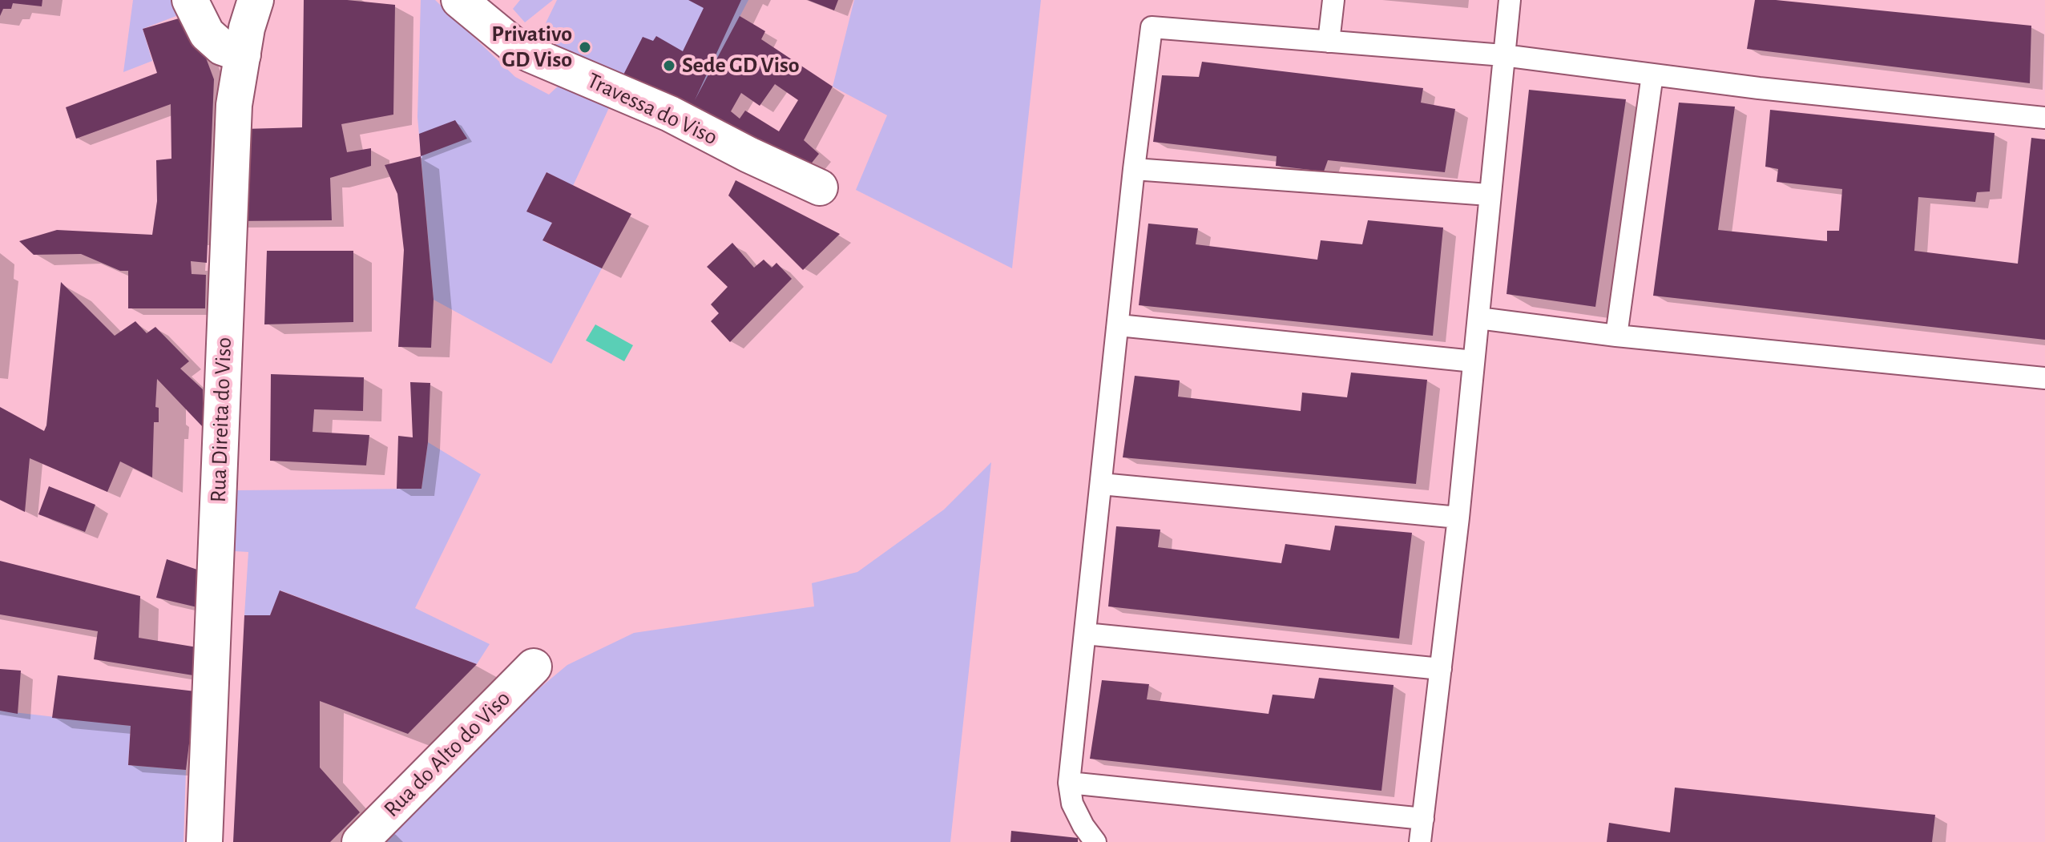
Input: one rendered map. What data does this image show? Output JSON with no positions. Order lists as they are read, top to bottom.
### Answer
{
  "streets": {
    "street": ["Travessa do Viso", "Rua Direita do Viso", "Rua do Alto do Viso"]
  },
  "places": ["Privativo GD Viso", "Sede GD Viso"]
}
